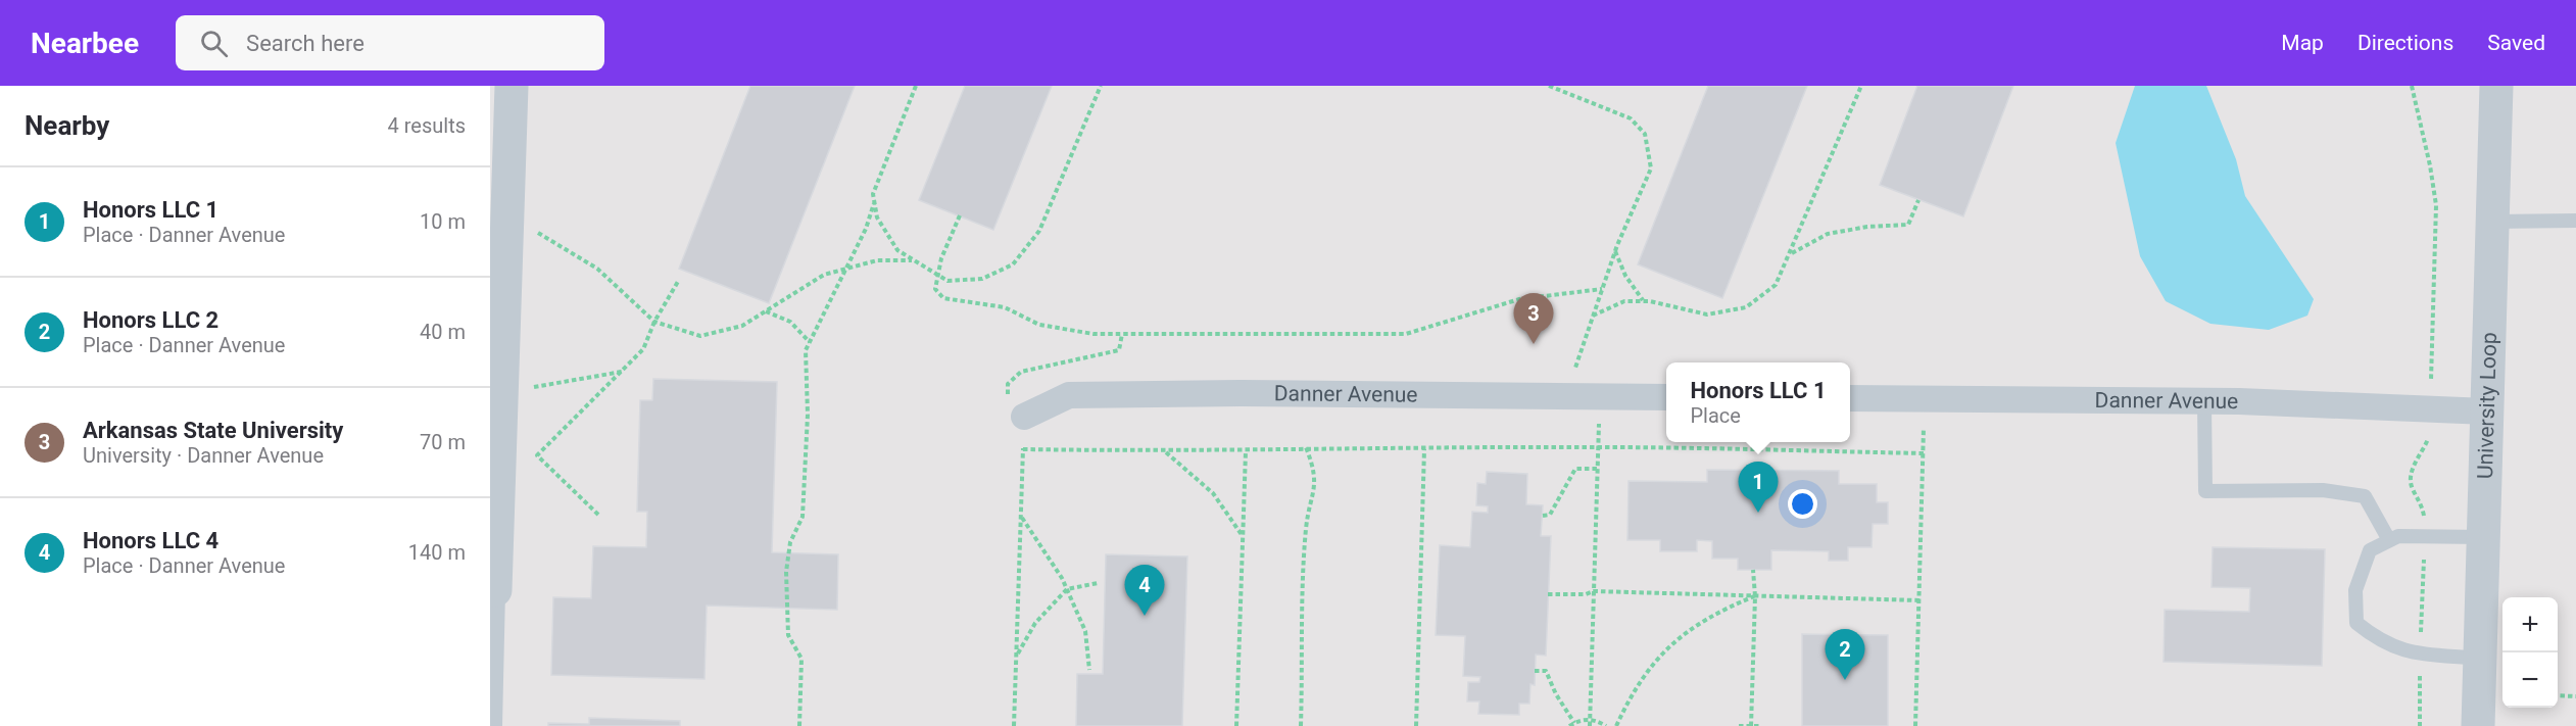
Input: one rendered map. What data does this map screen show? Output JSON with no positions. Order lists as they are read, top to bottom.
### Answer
{
  "streets": {
    "street": ["Danner Avenue", "University Loop"]
  },
  "crossings": [
    ["Danner Avenue", "University Loop"]
  ],
  "page": {
    "header": "Nearbee",
    "search": "Search here",
    "nav": ["Map", "Directions", "Saved"],
    "heading": ["Nearby", "4 results"],
    "list": [
      {
        "mark": "1",
        "name": "Honors LLC 1",
        "note": "Place · Danner Avenue",
        "value": "10 m"
      },
      {
        "mark": "2",
        "name": "Honors LLC 2",
        "note": "Place · Danner Avenue",
        "value": "40 m"
      },
      {
        "mark": "3",
        "name": "Arkansas State University",
        "note": "University · Danner Avenue",
        "value": "70 m"
      },
      {
        "mark": "4",
        "name": "Honors LLC 4",
        "note": "Place · Danner Avenue",
        "value": "140 m"
      }
    ],
    "pins": [
      "3",
      "1",
      "4",
      "2"
    ],
    "popup": ["Honors LLC 1", "Place"],
    "map_buttons": ["+", "−"]
  }
}
